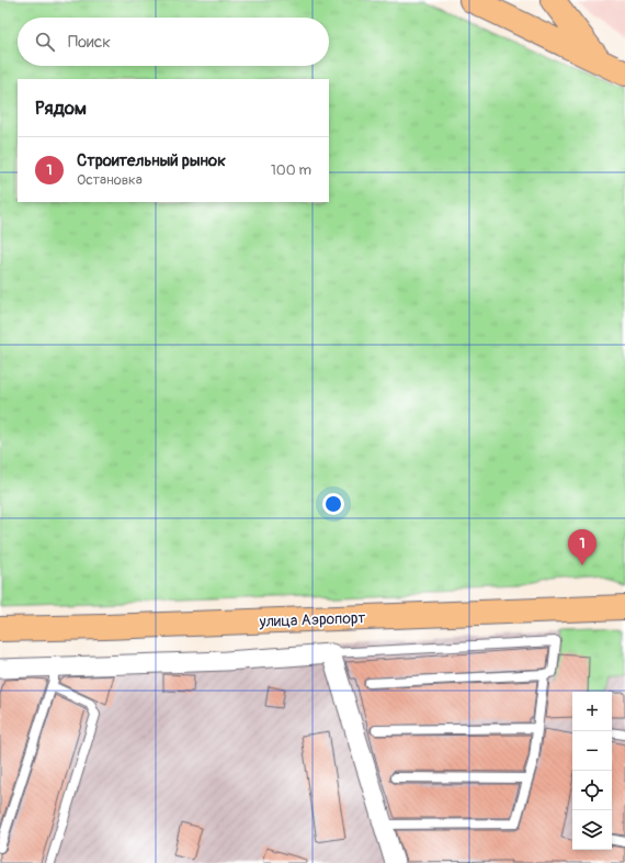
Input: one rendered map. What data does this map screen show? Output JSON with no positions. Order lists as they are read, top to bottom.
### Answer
{
  "streets": {
    "main road": ["улица Аэропорт"]
  },
  "page": {
    "search": "Поиск",
    "heading": "Рядом",
    "list": [
      {
        "mark": "1",
        "name": "Строительный рынок",
        "note": "Остановка",
        "value": "100 m"
      }
    ],
    "pins": "1",
    "map_buttons": ["+", "−"]
  }
}
